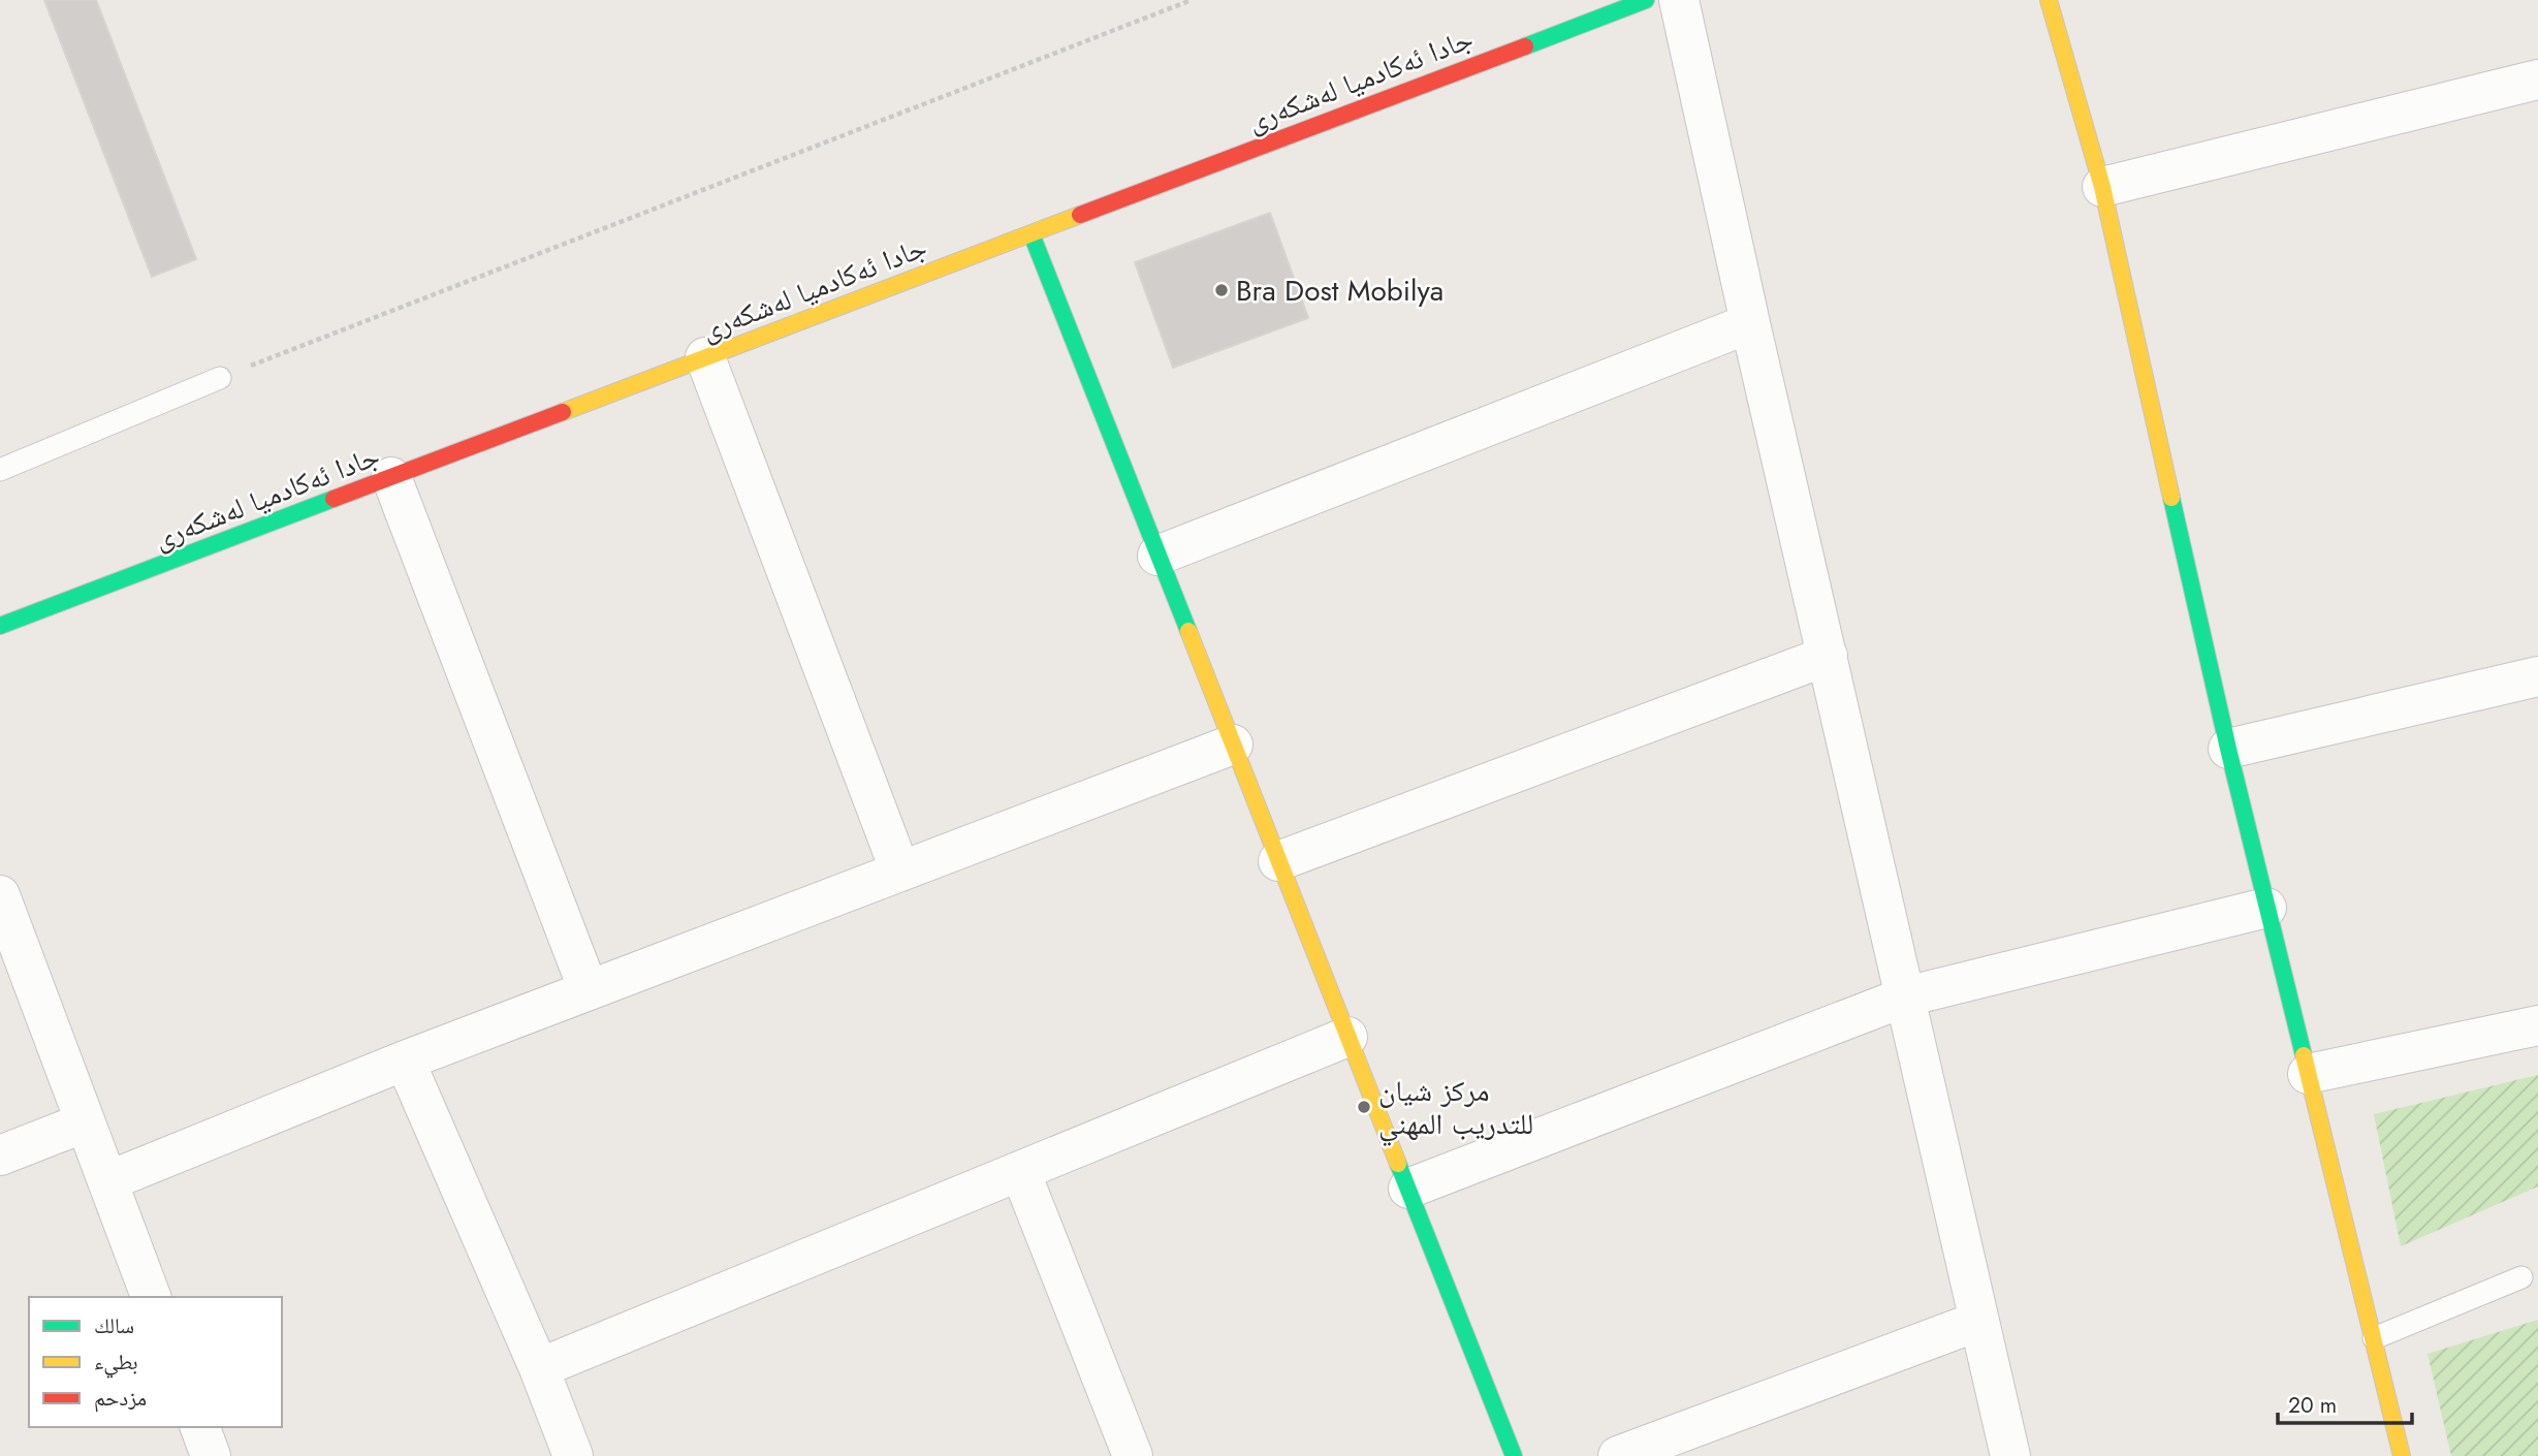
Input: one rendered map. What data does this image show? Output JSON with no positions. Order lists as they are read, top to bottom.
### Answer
{
  "streets": {
    "street": ["جادا ئه‌كادميا له‌شكه‌رى"]
  },
  "places": ["Bra Dost Mobilya", "مركز شيان للتدريب المهني"],
  "legend": ["سالك", "بطيء", "مزدحم"],
  "scale_bar": "20 m"
}
